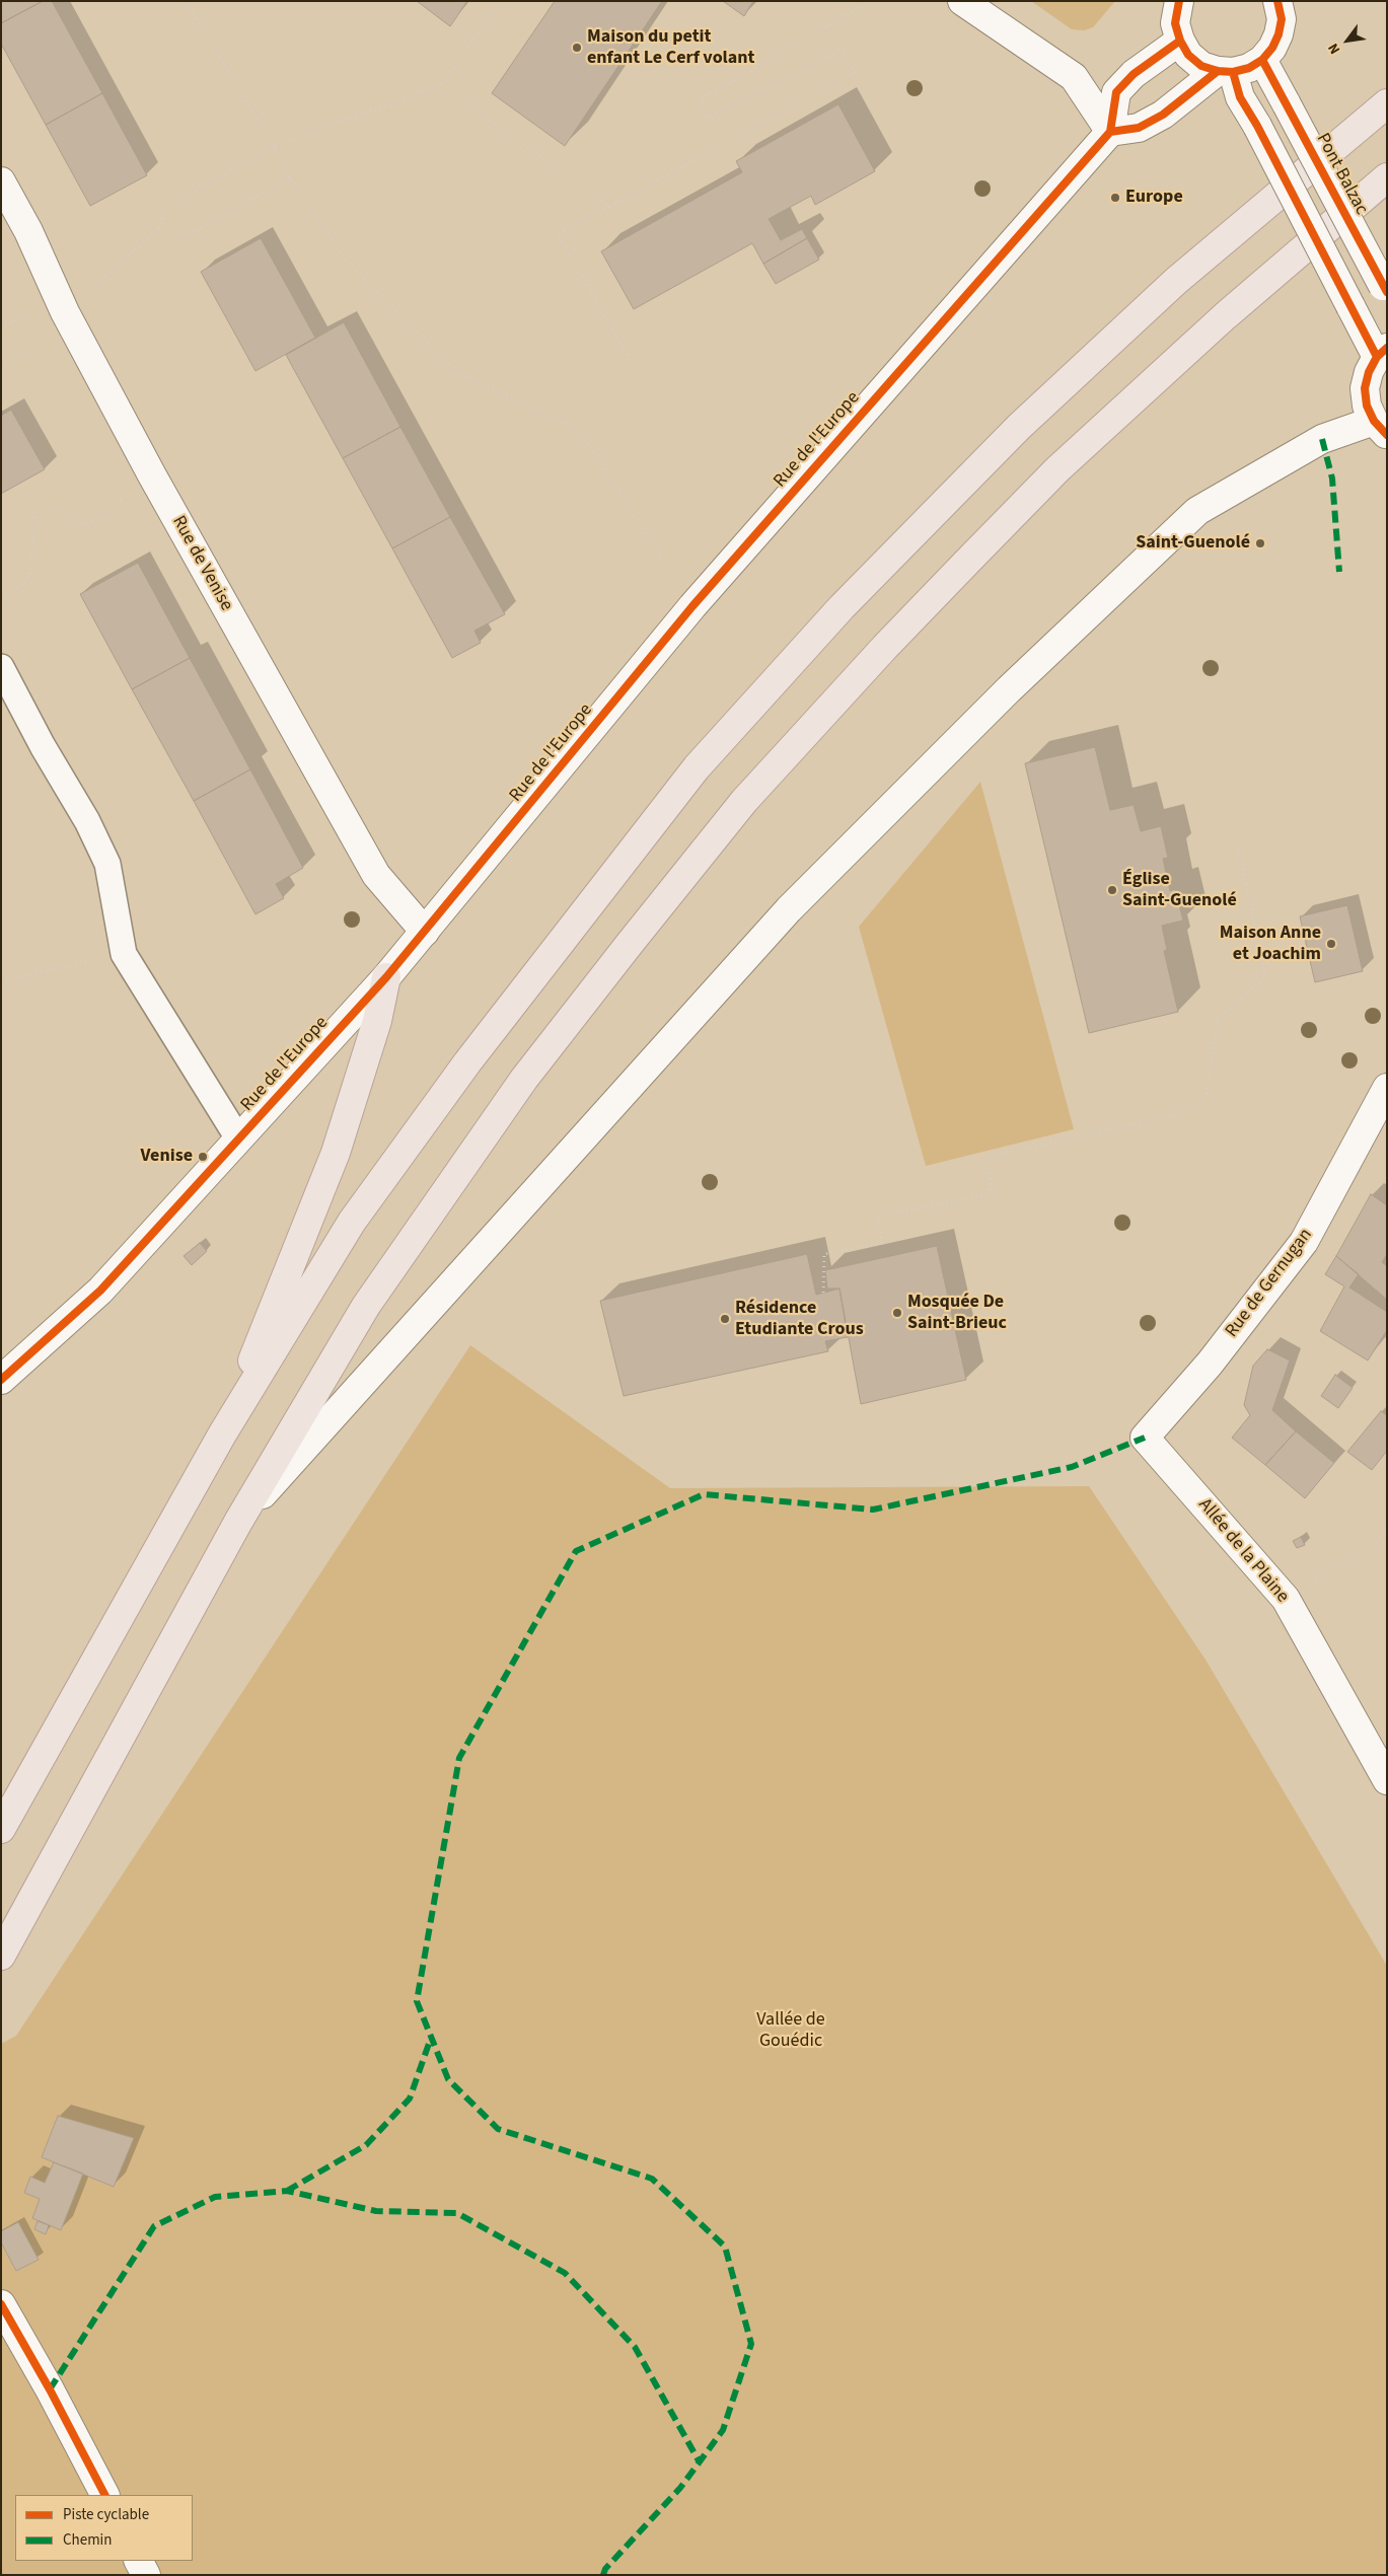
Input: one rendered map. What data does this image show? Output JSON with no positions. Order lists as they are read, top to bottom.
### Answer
{
  "streets": {
    "street": [
      "Pont Balzac",
      "Rue de l'Europe",
      "Rue de Venise",
      "Rue de Gernugan",
      "Allée de la Plaine"
    ]
  },
  "crossings": [
    ["Rue de l'Europe", "Rue de Venise"],
    ["Rue de Gernugan", "Allée de la Plaine"]
  ],
  "parks": ["Vallée de Gouédic"],
  "places": [
    "Maison du petit enfant Le Cerf volant",
    "Europe",
    "Saint-Guenolé",
    "Église Saint-Guenolé",
    "Maison Anne et Joachim",
    "Venise",
    "Mosquée De Saint-Brieuc",
    "Résidence Etudiante Crous"
  ],
  "legend": ["Piste cyclable", "Chemin"],
  "north": "bottom left"
}
